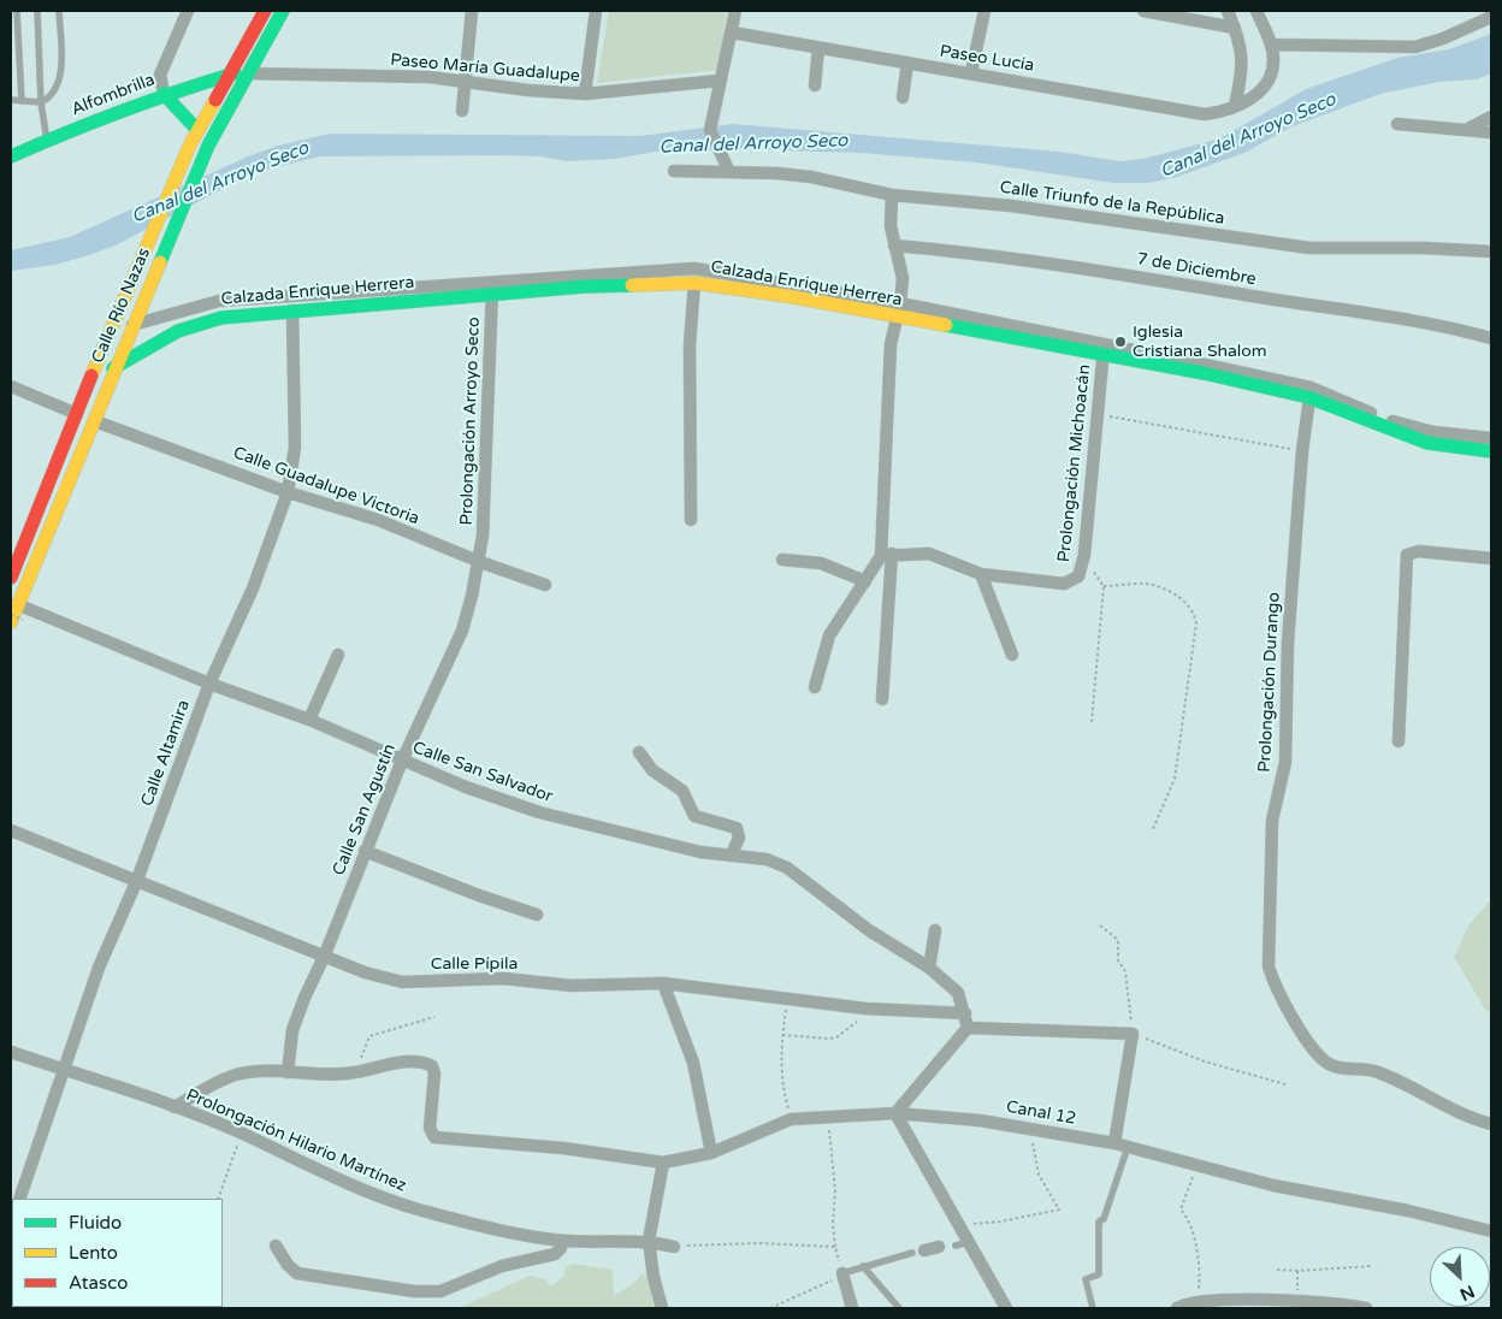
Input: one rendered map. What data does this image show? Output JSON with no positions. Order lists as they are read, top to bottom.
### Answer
{
  "streets": {
    "street": [
      "Paseo Lucía",
      "Paseo María Guadalupe",
      "Alfombrilla",
      "Calle Triunfo de la República",
      "7 de Diciembre",
      "Calzada Enrique Herrera",
      "Calle Río Nazas",
      "Prolongación Arroyo Seco",
      "Prolongación Michoacán",
      "Calle Guadalupe Victoria",
      "Prolongación Durango",
      "Calle Altamira",
      "Calle San Salvador",
      "Calle San Agustín",
      "Calle Pípila",
      "Canal 12",
      "Prolongación Hilario Martínez"
    ]
  },
  "crossings": [
    ["Paseo María Guadalupe", "Alfombrilla"],
    ["Paseo María Guadalupe", "Calle Río Nazas"],
    ["Alfombrilla", "Calle Río Nazas"],
    ["Calzada Enrique Herrera", "Calle Río Nazas"],
    ["Calzada Enrique Herrera", "Prolongación Arroyo Seco"],
    ["Calzada Enrique Herrera", "Prolongación Michoacán"],
    ["Calzada Enrique Herrera", "Prolongación Durango"],
    ["Calzada Enrique Herrera", "Calle Altamira"],
    ["Calle Río Nazas", "Calle Guadalupe Victoria"],
    ["Calle Río Nazas", "Calle San Salvador"],
    ["Prolongación Arroyo Seco", "Calle Guadalupe Victoria"],
    ["Prolongación Arroyo Seco", "Calle San Agustín"],
    ["Calle Guadalupe Victoria", "Calle Altamira"],
    ["Calle Guadalupe Victoria", "Calle San Agustín"],
    ["Calle Altamira", "Calle San Salvador"],
    ["Calle Altamira", "Calle Pípila"],
    ["Calle Altamira", "Prolongación Hilario Martínez"],
    ["Calle San Salvador", "Calle San Agustín"],
    ["Calle San Salvador", "Calle Pípila"],
    ["Calle San Agustín", "Calle Pípila"]
  ],
  "water": ["Canal del Arroyo Seco"],
  "places": ["Iglesia Cristiana Shalom"],
  "legend": ["Fluido", "Lento", "Atasco"],
  "north": "bottom right"
}
